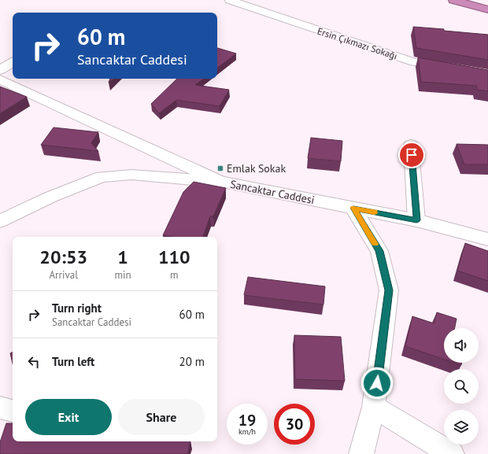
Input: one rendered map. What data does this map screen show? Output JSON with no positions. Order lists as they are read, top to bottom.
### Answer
{
  "streets": {
    "street": ["Ersin Çıkmazı Sokağı", "Sancaktar Caddesi"]
  },
  "places": {
    "transit": ["Emlak Sokak"]
  },
  "page": {
    "turn": ["60 m", "Sancaktar Caddesi"],
    "eta": [
      "20:53",
      "Arrival",
      "1",
      "min",
      "110",
      "m"
    ],
    "list": [
      {
        "name": "Turn right",
        "note": "Sancaktar Caddesi",
        "value": "60 m"
      },
      {
        "name": "Turn left",
        "value": "20 m"
      }
    ],
    "buttons": ["Exit", "Share"],
    "speed": "19 km/h",
    "limit": "30"
  }
}
